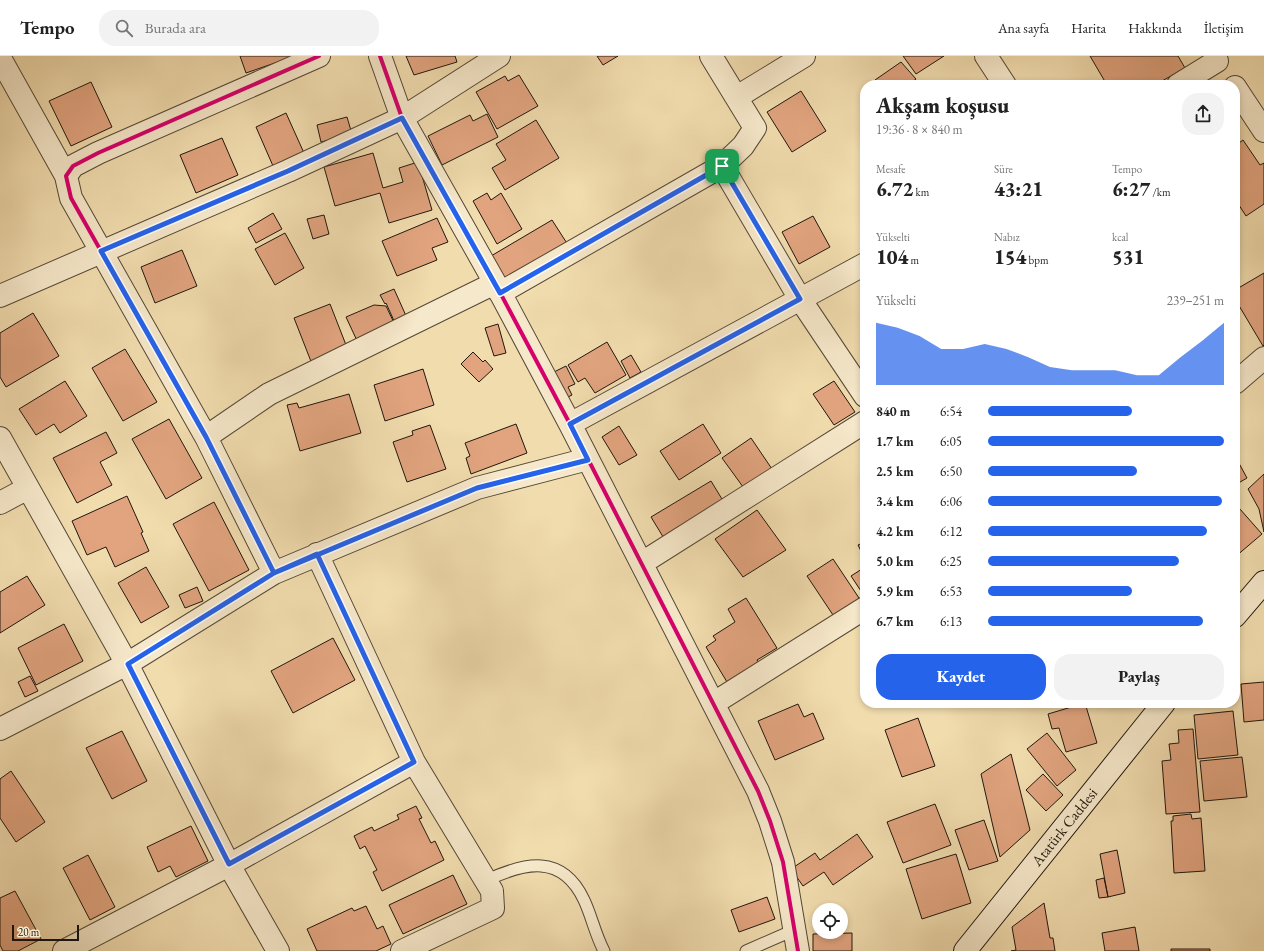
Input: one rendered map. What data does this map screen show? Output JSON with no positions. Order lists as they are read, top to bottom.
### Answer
{
  "streets": {
    "street": ["Atatürk Caddesi"]
  },
  "scale_bar": "20 m",
  "page": {
    "header": "Tempo",
    "search": "Burada ara",
    "nav": [
      "Ana sayfa",
      "Harita",
      "Hakkında",
      "İletişim"
    ],
    "heading": ["Akşam koşusu", "19:36 · 8 × 840 m"],
    "stats": [
      ["Mesafe", "6.72 km"],
      ["Süre", "43:21"],
      ["Tempo", "6:27 /km"],
      ["Yükselti", "104 m"],
      ["Nabız", "154 bpm"],
      ["kcal", "531"]
    ],
    "chart": ["Yükselti", "239–251 m"],
    "list": [
      {
        "name": "840 m",
        "note": "6:54"
      },
      {
        "name": "1.7 km",
        "note": "6:05"
      },
      {
        "name": "2.5 km",
        "note": "6:50"
      },
      {
        "name": "3.4 km",
        "note": "6:06"
      },
      {
        "name": "4.2 km",
        "note": "6:12"
      },
      {
        "name": "5.0 km",
        "note": "6:25"
      },
      {
        "name": "5.9 km",
        "note": "6:53"
      },
      {
        "name": "6.7 km",
        "note": "6:13"
      }
    ],
    "buttons": ["Kaydet", "Paylaş"],
    "scale": "20 m"
  }
}
